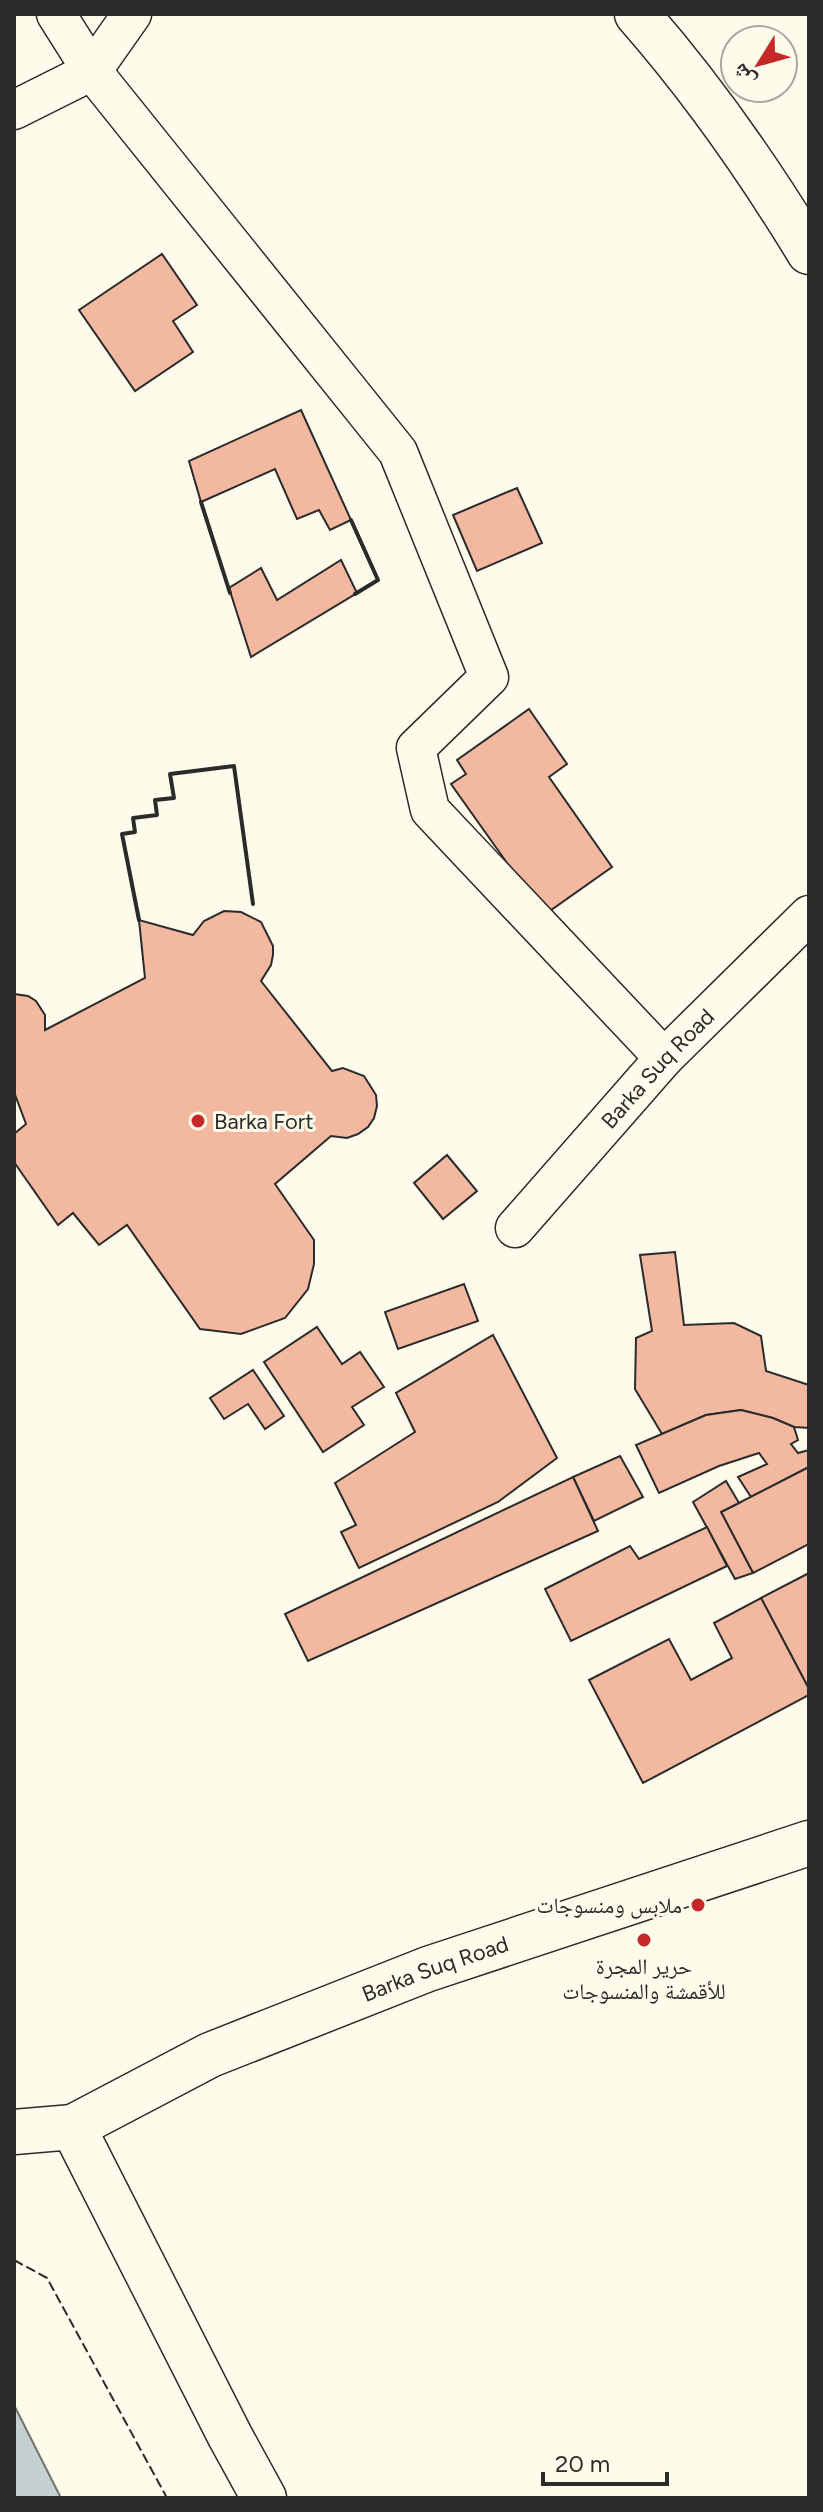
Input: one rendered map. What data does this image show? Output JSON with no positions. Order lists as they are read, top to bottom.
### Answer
{
  "streets": {
    "street": ["Barka Suq Road"]
  },
  "places": ["Barka Fort", "ملابس ومنسوجات", "حرير المجرة للأقمشة والمنسوجات"],
  "scale_bar": "20 m",
  "north": "bottom left"
}
